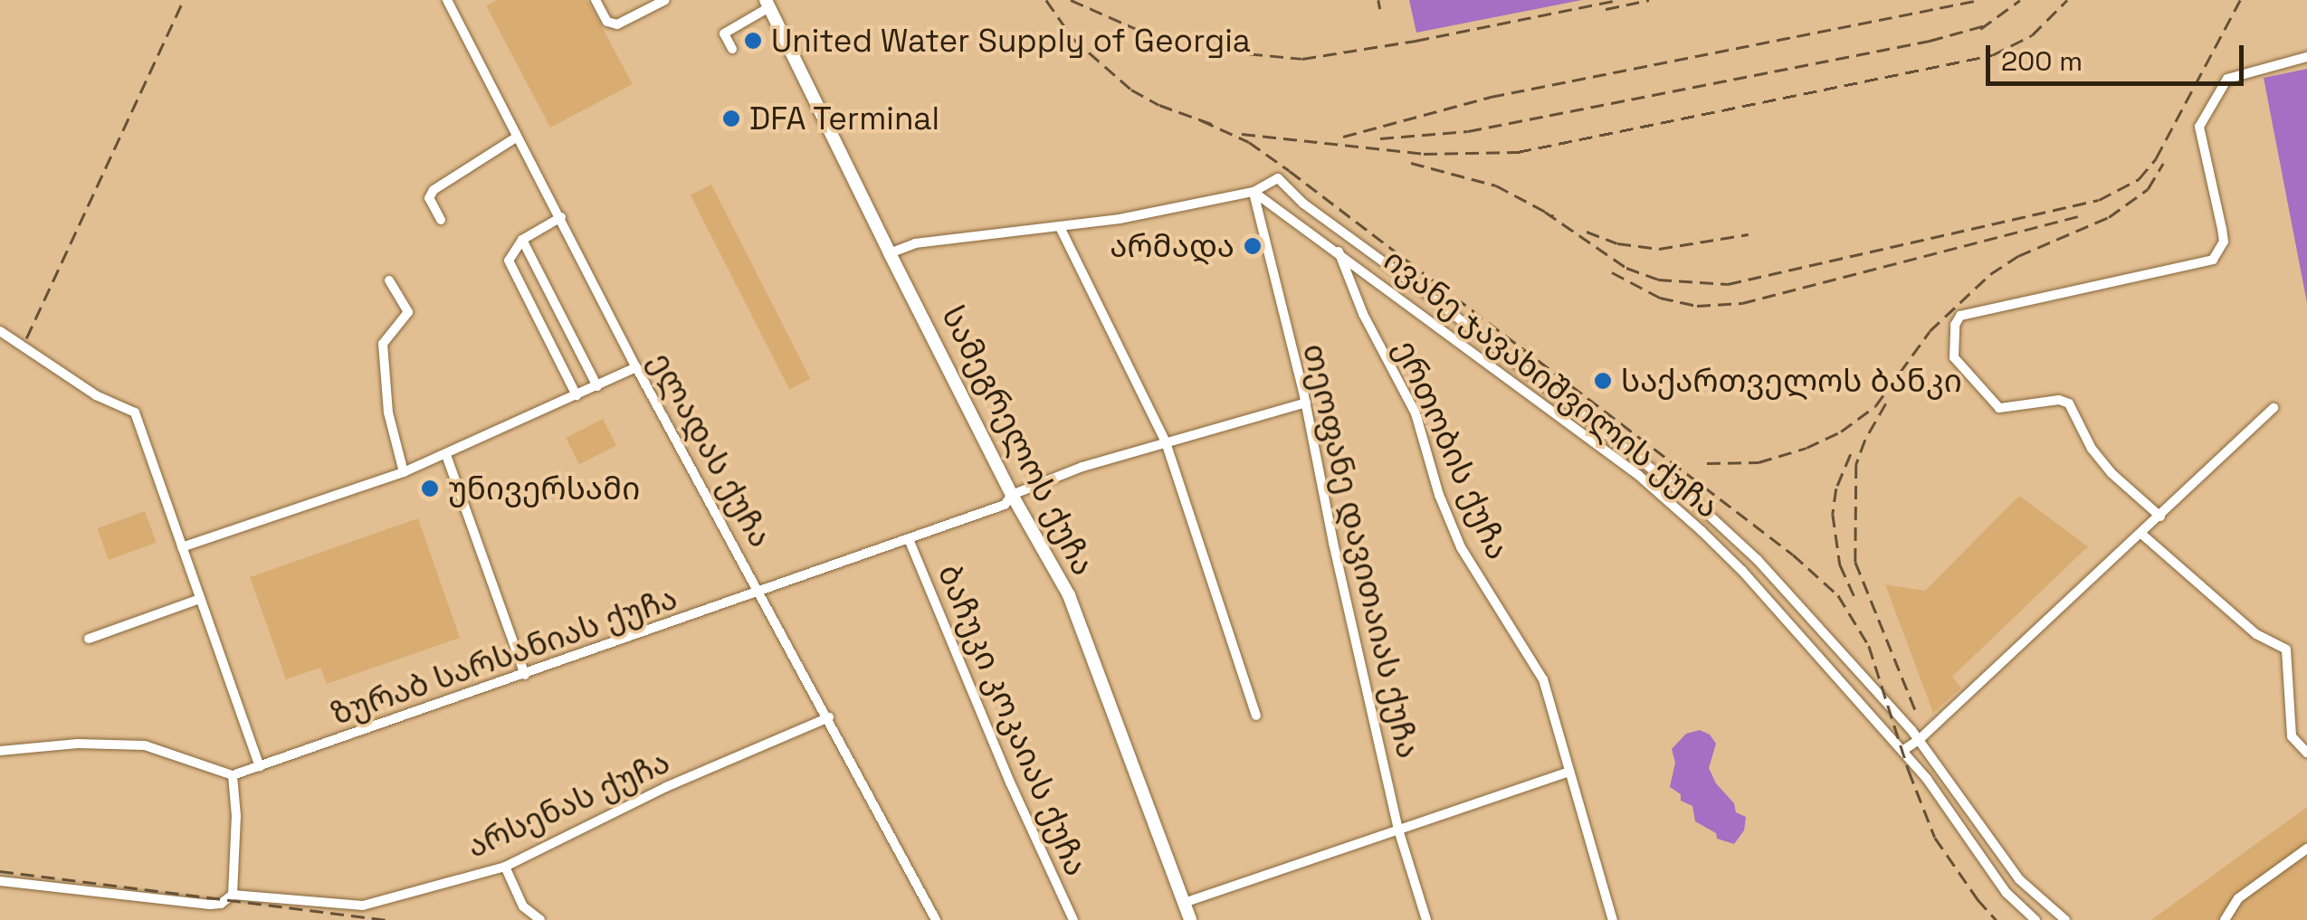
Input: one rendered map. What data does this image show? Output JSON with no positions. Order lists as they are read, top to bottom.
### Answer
{
  "streets": {
    "main road": ["სამეგრელოს ქუჩა"],
    "street": [
      "ივანე ჯავახიშვილის ქუჩა",
      "ელადას ქუჩა",
      "ერთობის ქუჩა",
      "თეოფანე დავითაიას ქუჩა",
      "ზურაბ სარსანიას ქუჩა",
      "ბაჩუკი კოკაიას ქუჩა",
      "არსენას ქუჩა"
    ]
  },
  "crossings": [
    ["ივანე ჯავახიშვილის ქუჩა", "ერთობის ქუჩა"],
    ["ივანე ჯავახიშვილის ქუჩა", "თეოფანე დავითაიას ქუჩა"],
    ["სამეგრელოს ქუჩა", "ზურაბ სარსანიას ქუჩა"],
    ["ელადას ქუჩა", "ზურაბ სარსანიას ქუჩა"],
    ["ელადას ქუჩა", "არსენას ქუჩა"],
    ["თეოფანე დავითაიას ქუჩა", "ზურაბ სარსანიას ქუჩა"],
    ["ზურაბ სარსანიას ქუჩა", "ბაჩუკი კოკაიას ქუჩა"]
  ],
  "places": [
    "United Water Supply of Georgia",
    "DFA Terminal",
    "არმადა",
    "საქართველოს ბანკი",
    "უნივერსამი"
  ],
  "scale_bar": "200 m"
}
